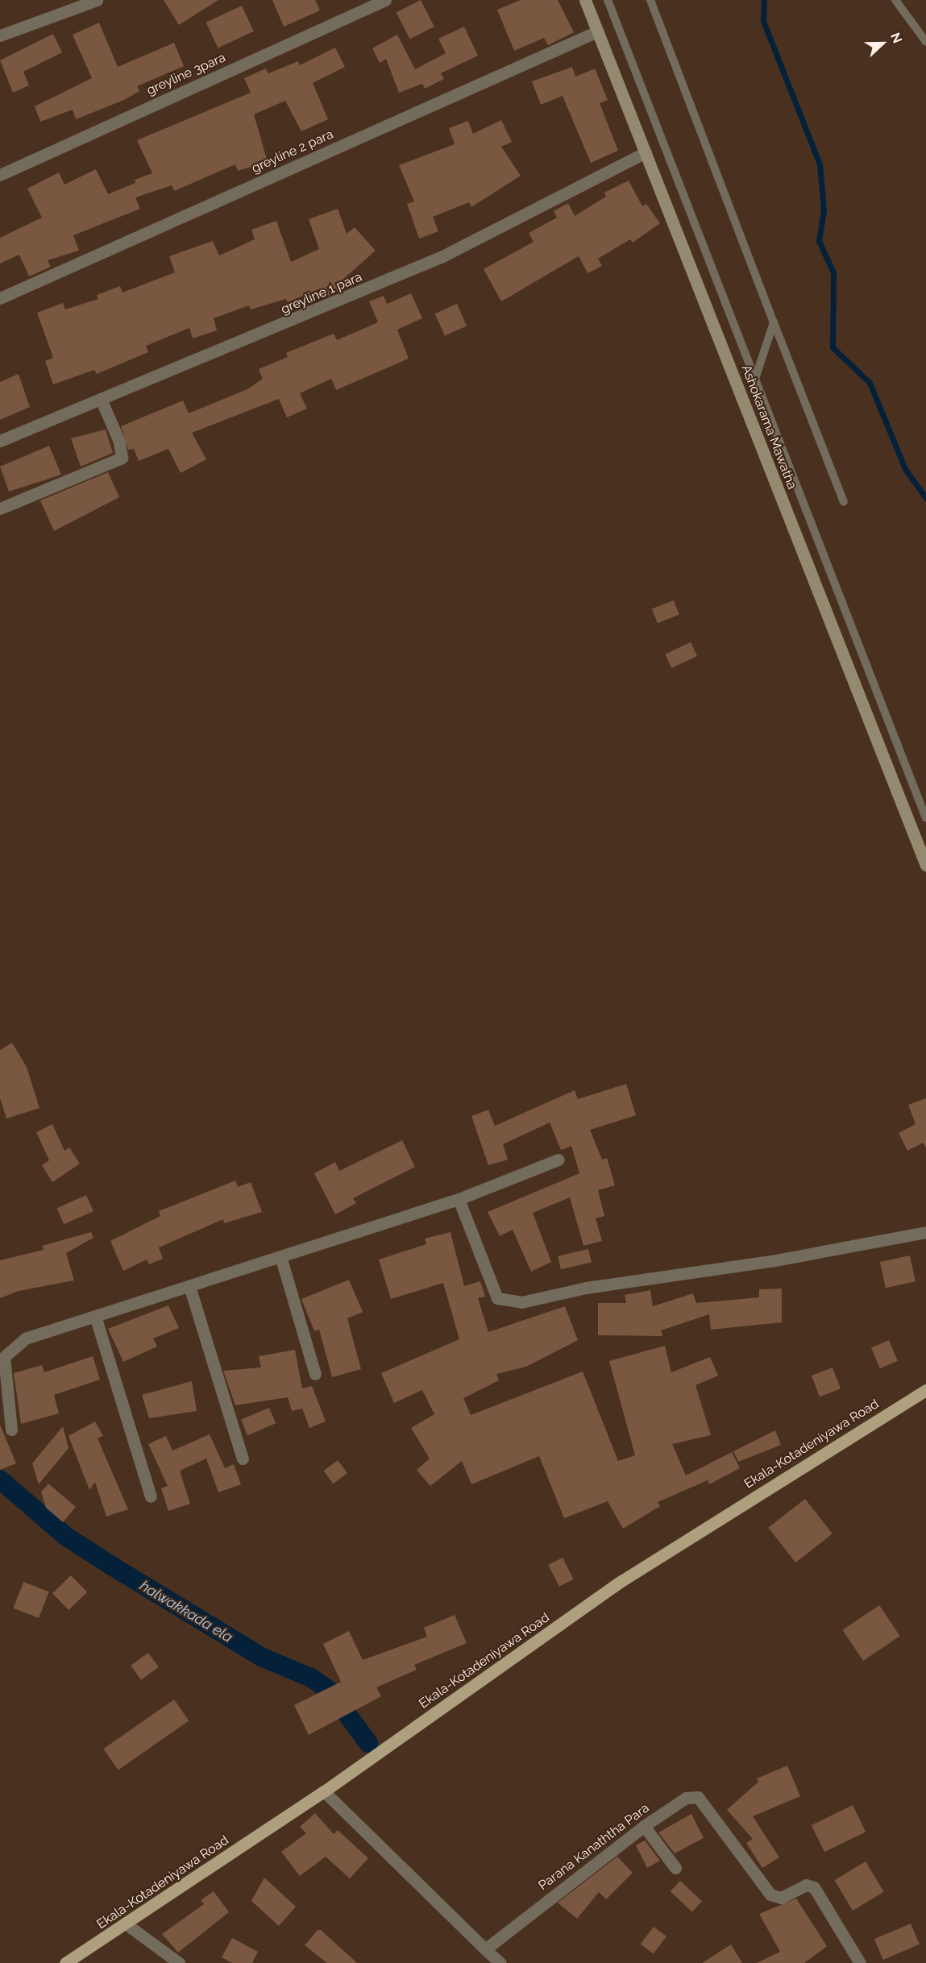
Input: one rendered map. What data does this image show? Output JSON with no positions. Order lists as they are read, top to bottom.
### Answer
{
  "streets": {
    "main road": ["Ekala-Kotadeniyawa Road"],
    "street": [
      "greyline 3para",
      "greyline 2 para",
      "greyline 1 para",
      "Ashokarama Mawatha",
      "Parana Kanaththa Para"
    ]
  },
  "crossings": [
    ["greyline 2 para", "Ashokarama Mawatha"],
    ["greyline 1 para", "Ashokarama Mawatha"]
  ],
  "water": ["halwakkada ela"],
  "north": "right"
}
